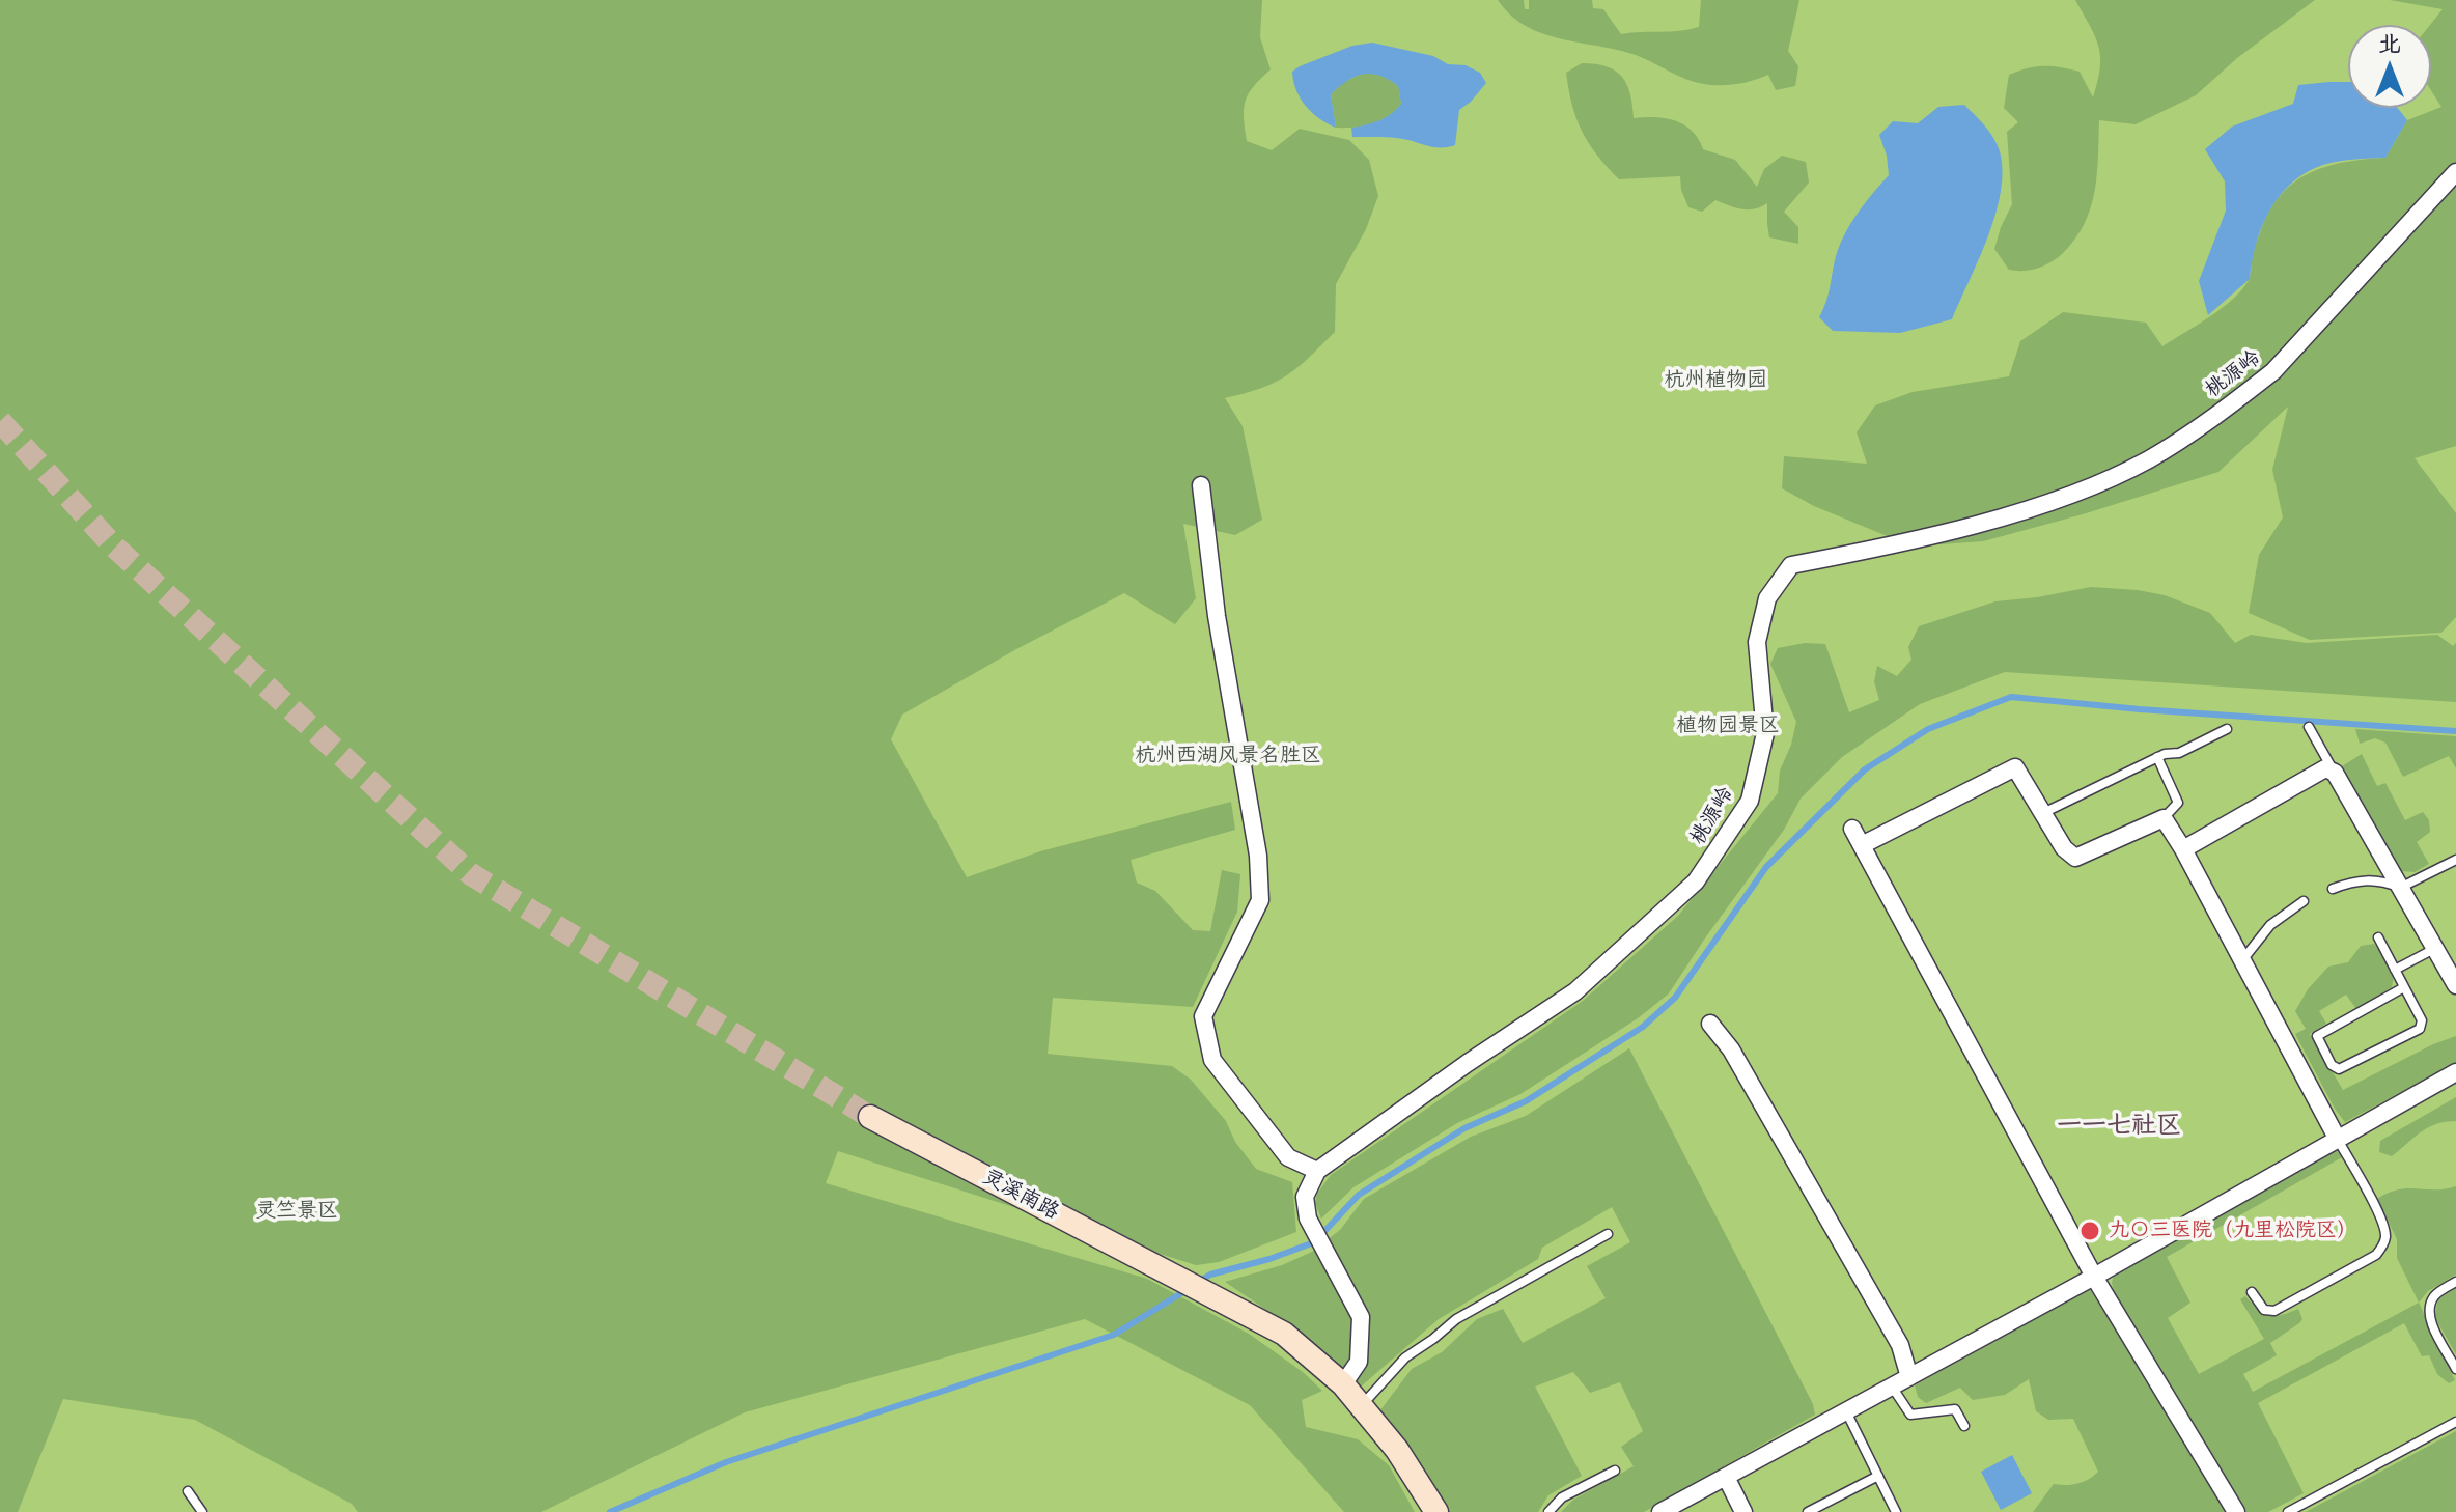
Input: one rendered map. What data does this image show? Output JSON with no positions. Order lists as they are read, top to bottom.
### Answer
{
  "streets": {
    "main road": ["灵溪南路"],
    "street": ["桃源岭"]
  },
  "districts": ["一一七社区"],
  "parks": [
    "杭州植物园",
    "植物园景区",
    "杭州西湖风景名胜区",
    "灵竺景区"
  ],
  "places": ["九〇三医院（九里松院区）"],
  "north": "top"
}
